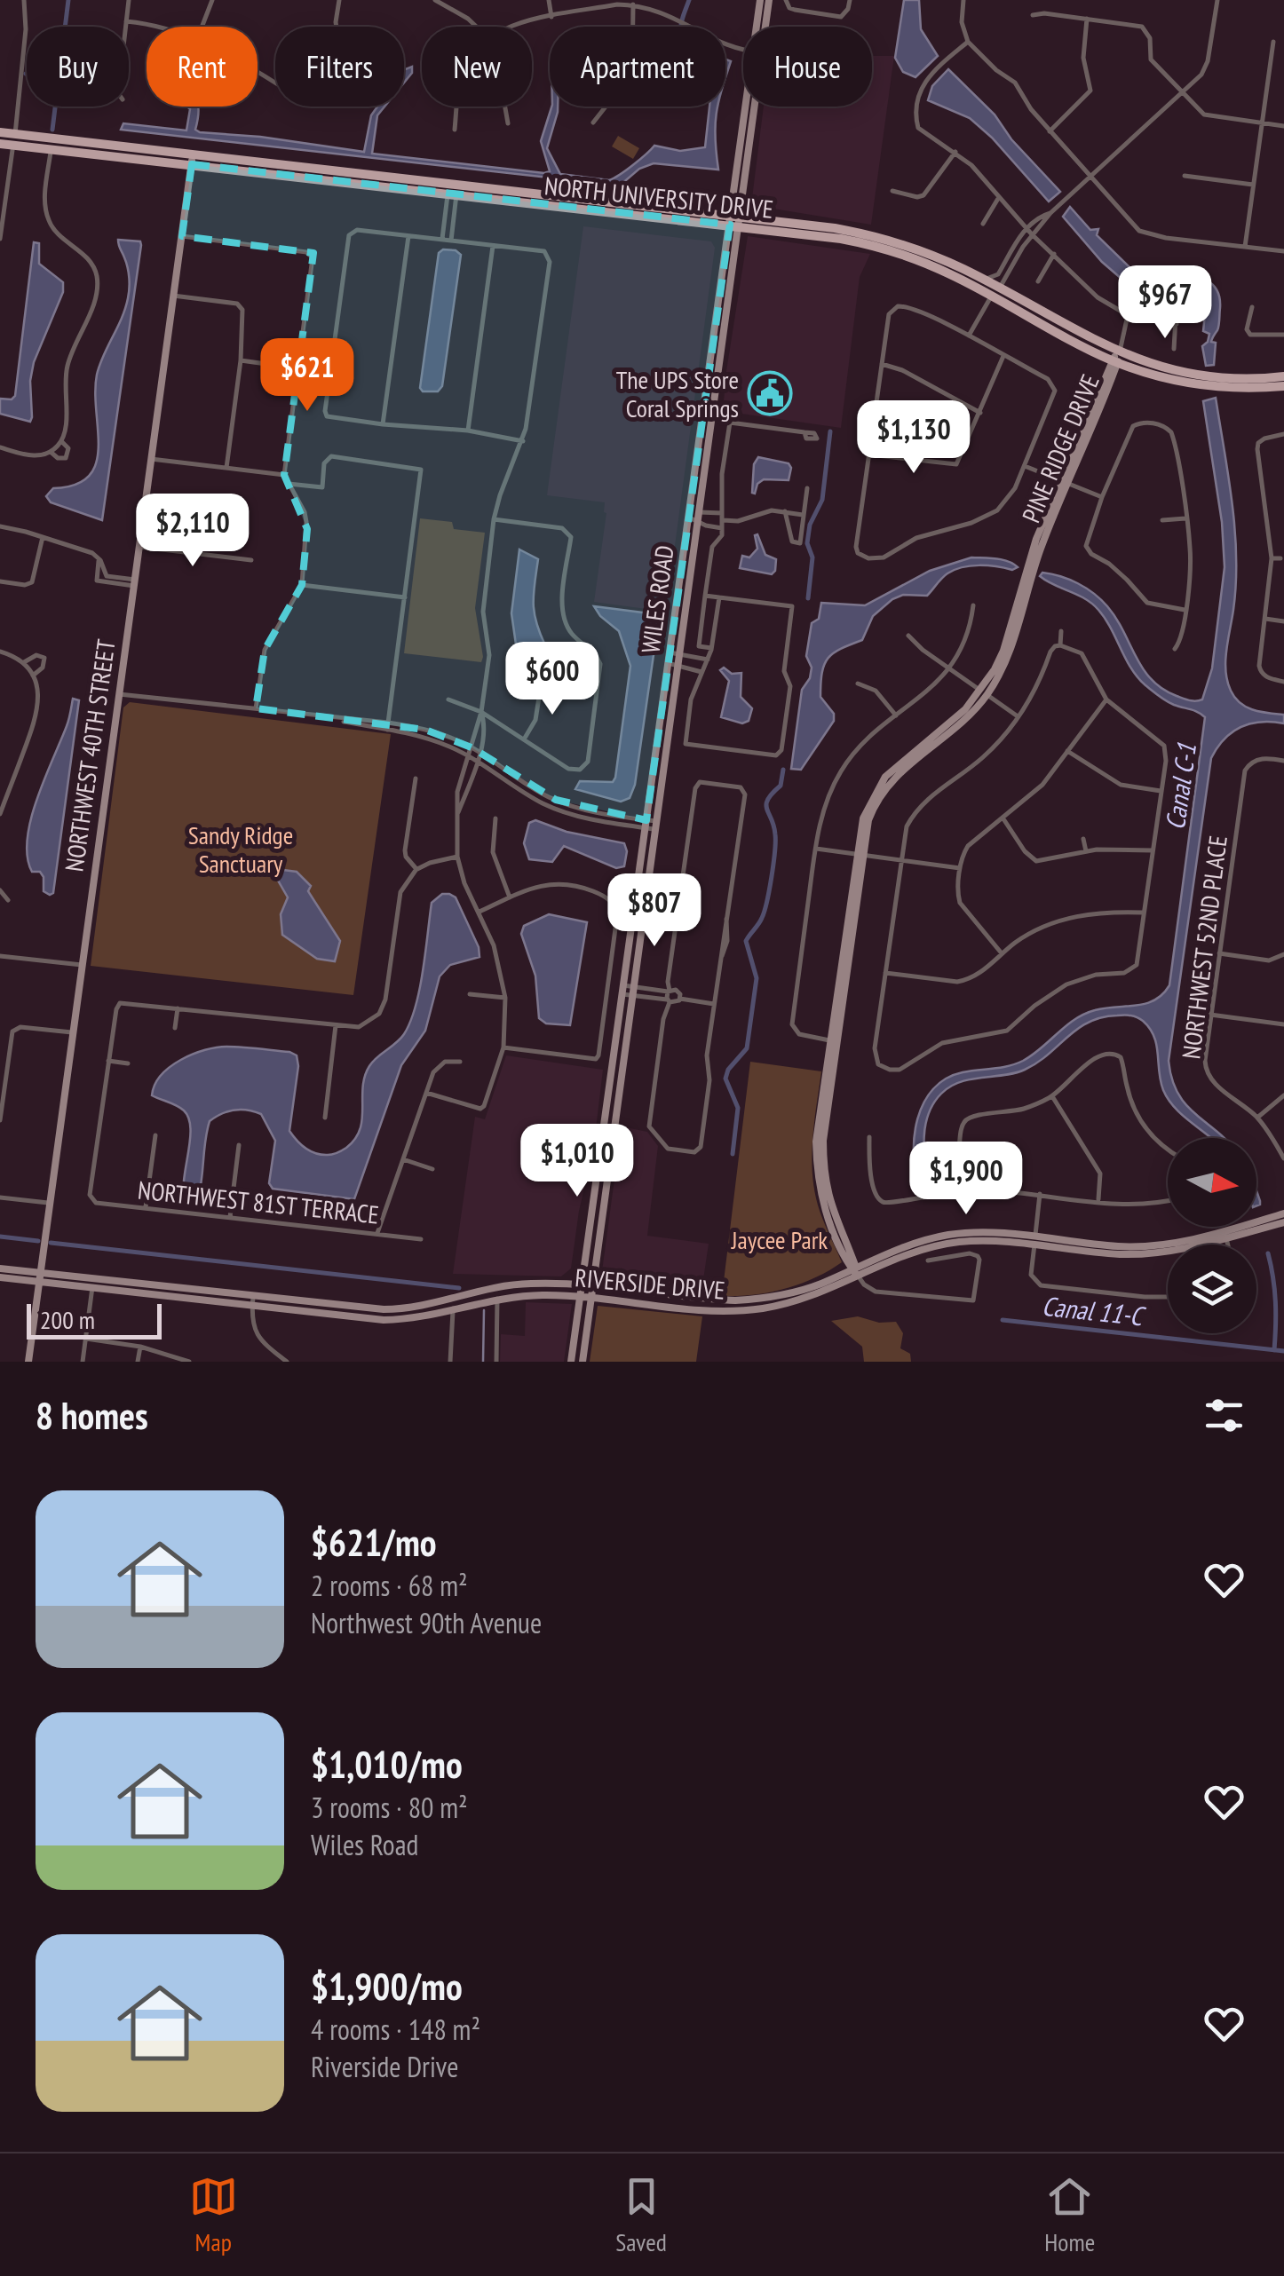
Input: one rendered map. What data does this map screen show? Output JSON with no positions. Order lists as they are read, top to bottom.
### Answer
{
  "streets": {
    "main road": ["NORTH UNIVERSITY DRIVE"],
    "street": [
      "PINE RIDGE DRIVE",
      "WILES ROAD",
      "NORTHWEST 40TH STREET",
      "NORTHWEST 52ND PLACE",
      "NORTHWEST 81ST TERRACE",
      "RIVERSIDE DRIVE"
    ]
  },
  "crossings": [
    ["NORTH UNIVERSITY DRIVE", "PINE RIDGE DRIVE"],
    ["NORTH UNIVERSITY DRIVE", "WILES ROAD"],
    ["NORTH UNIVERSITY DRIVE", "NORTHWEST 40TH STREET"],
    ["PINE RIDGE DRIVE", "RIVERSIDE DRIVE"],
    ["WILES ROAD", "RIVERSIDE DRIVE"],
    ["NORTHWEST 40TH STREET", "RIVERSIDE DRIVE"]
  ],
  "water": ["Canal C-1", "Canal 11-C"],
  "parks": ["Sandy Ridge Sanctuary", "Jaycee Park"],
  "places": {
    "public building": ["The UPS Store Coral Springs"]
  },
  "scale_bar": "200 m",
  "north": "right",
  "page": {
    "chip": [
      "Buy",
      "Rent",
      "Filters",
      "New",
      "Apartment",
      "House"
    ],
    "price": [
      "$967",
      "$621",
      "$1,130",
      "$2,110",
      "$600",
      "$807",
      "$1,010",
      "$1,900"
    ],
    "scale": "200 m",
    "heading": "8 homes",
    "list": [
      {
        "name": "$621/mo",
        "note": "2 rooms · 68 m² · Northwest 90th Avenue"
      },
      {
        "name": "$1,010/mo",
        "note": "3 rooms · 80 m² · Wiles Road"
      },
      {
        "name": "$1,900/mo",
        "note": "4 rooms · 148 m² · Riverside Drive"
      }
    ],
    "tabs": ["Map", "Saved", "Home"]
  }
}
